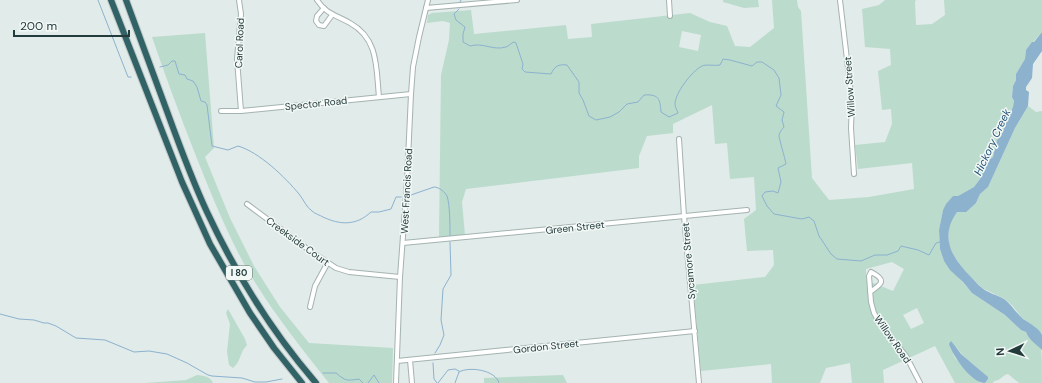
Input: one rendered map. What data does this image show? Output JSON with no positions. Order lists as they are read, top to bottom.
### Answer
{
  "streets": {
    "highway": ["I 80"],
    "street": [
      "Carol Road",
      "Willow Street",
      "Spector Road",
      "West Francis Road",
      "Green Street",
      "Creekside Court",
      "Sycamore Street",
      "Willow Road",
      "Gordon Street"
    ]
  },
  "crossings": [
    ["Carol Road", "Spector Road"],
    ["Spector Road", "West Francis Road"],
    ["West Francis Road", "Green Street"],
    ["West Francis Road", "Creekside Court"],
    ["West Francis Road", "Gordon Street"],
    ["Green Street", "Sycamore Street"],
    ["Sycamore Street", "Gordon Street"]
  ],
  "water": ["Hickory Creek"],
  "scale_bar": "200 m",
  "north": "left"
}
